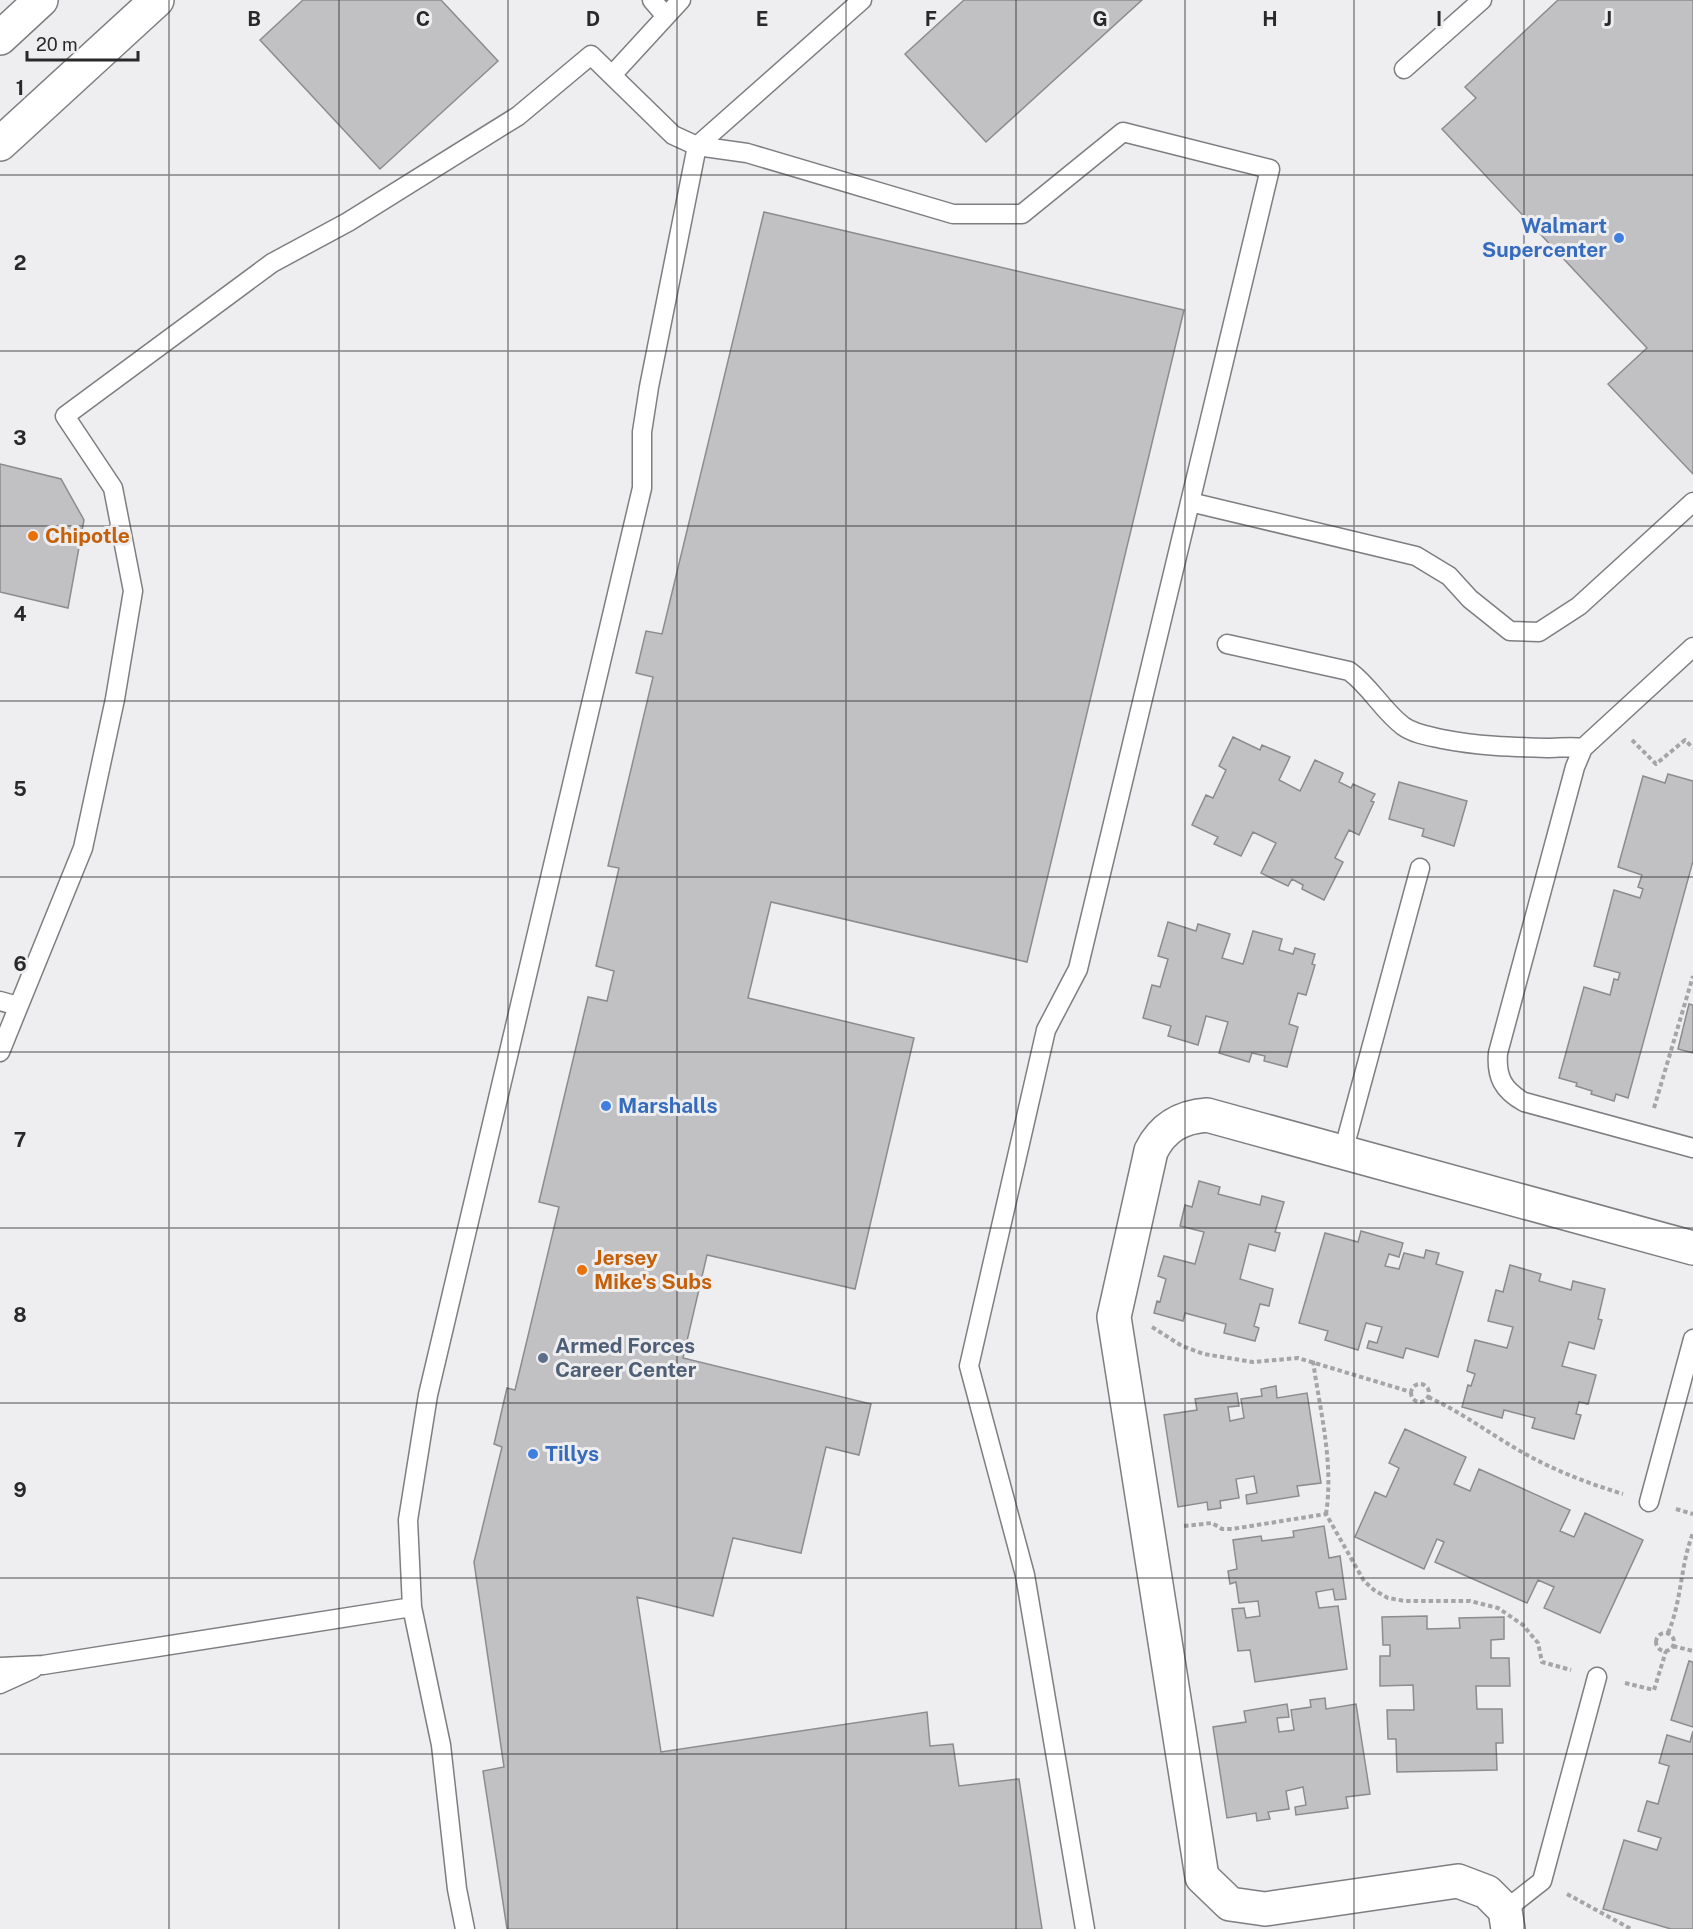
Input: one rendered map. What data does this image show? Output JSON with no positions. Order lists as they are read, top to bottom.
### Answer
{
  "places": [
    "Walmart Supercenter",
    "Chipotle",
    "Marshalls",
    "Jersey Mike's Subs",
    "Armed Forces Career Center",
    "Tillys"
  ],
  "scale_bar": "20 m",
  "grid": {
    "columns": [
      "B",
      "C",
      "D",
      "E",
      "F",
      "G",
      "H",
      "I",
      "J"
    ],
    "rows": [
      "1",
      "2",
      "3",
      "4",
      "5",
      "6",
      "7",
      "8",
      "9"
    ]
  }
}
